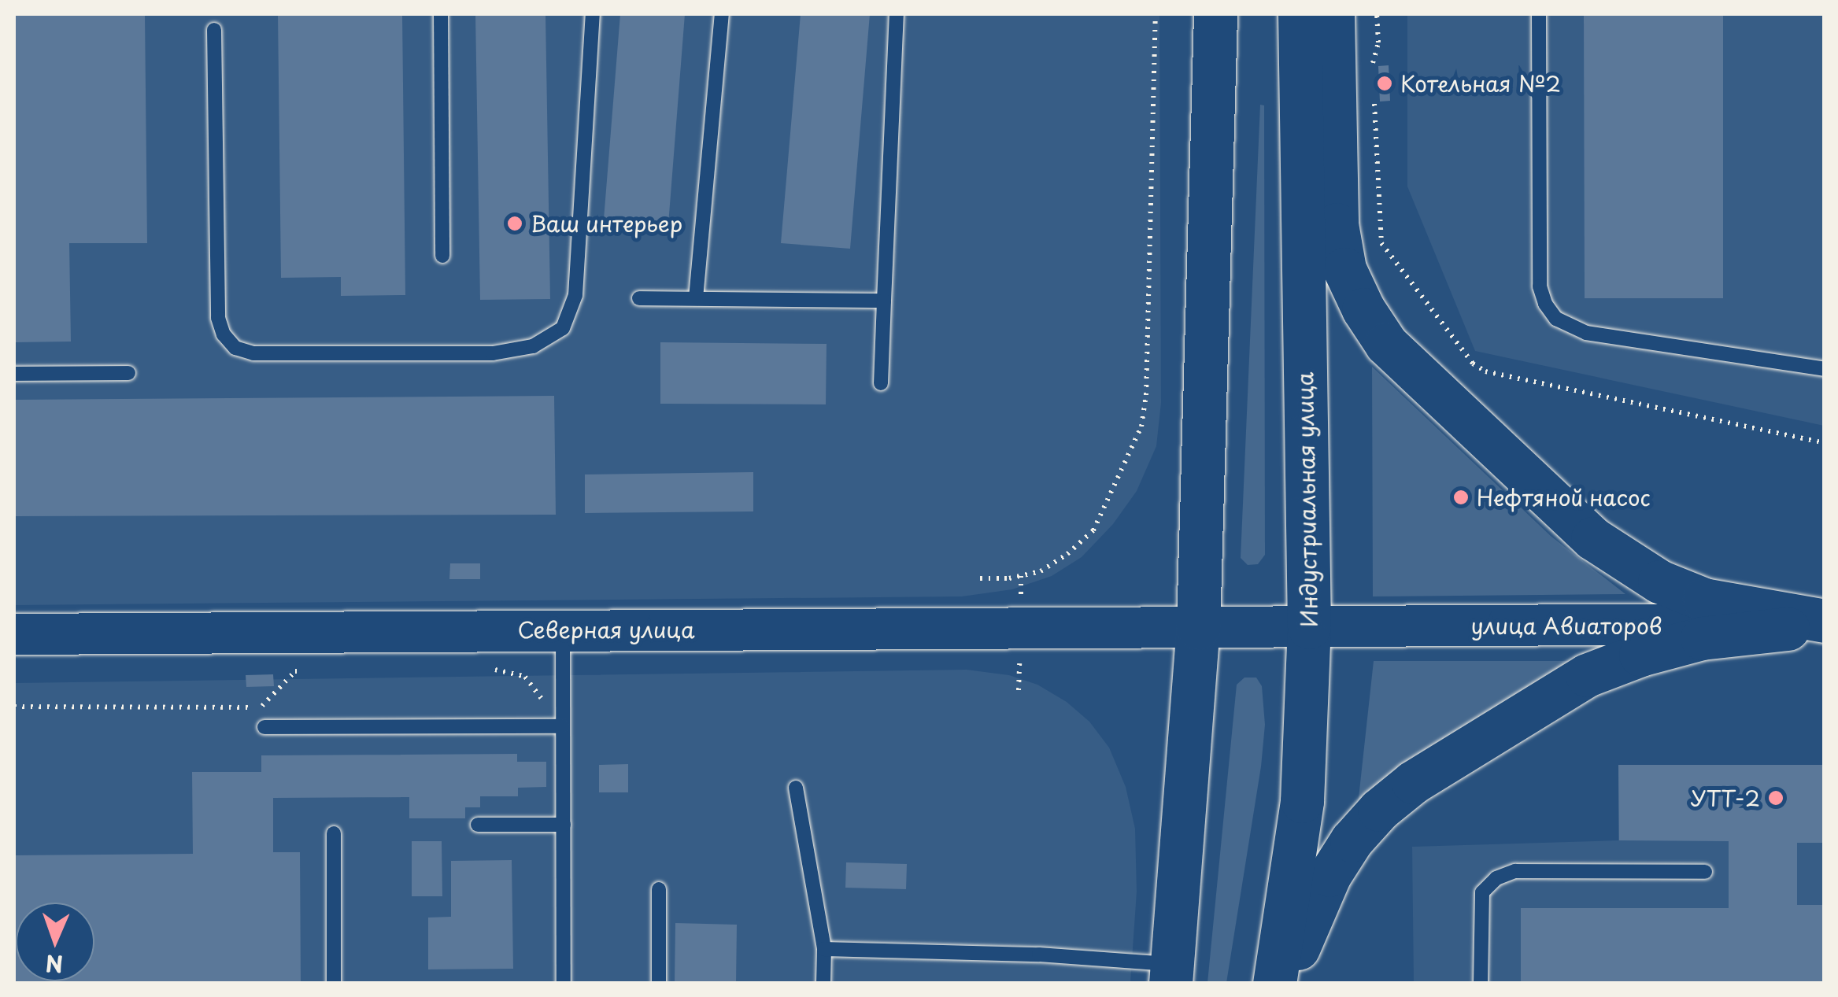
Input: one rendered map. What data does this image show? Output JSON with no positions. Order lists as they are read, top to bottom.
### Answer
{
  "streets": {
    "main road": ["Индустриальная улица", "улица Авиаторов", "Северная улица"]
  },
  "crossings": [
    ["Индустриальная улица", "улица Авиаторов"],
    ["улица Авиаторов", "Северная улица"]
  ],
  "places": [
    "Котельная №2",
    "Ваш интерьер",
    "Нефтяной насос",
    "УТТ-2"
  ],
  "north": "bottom"
}
